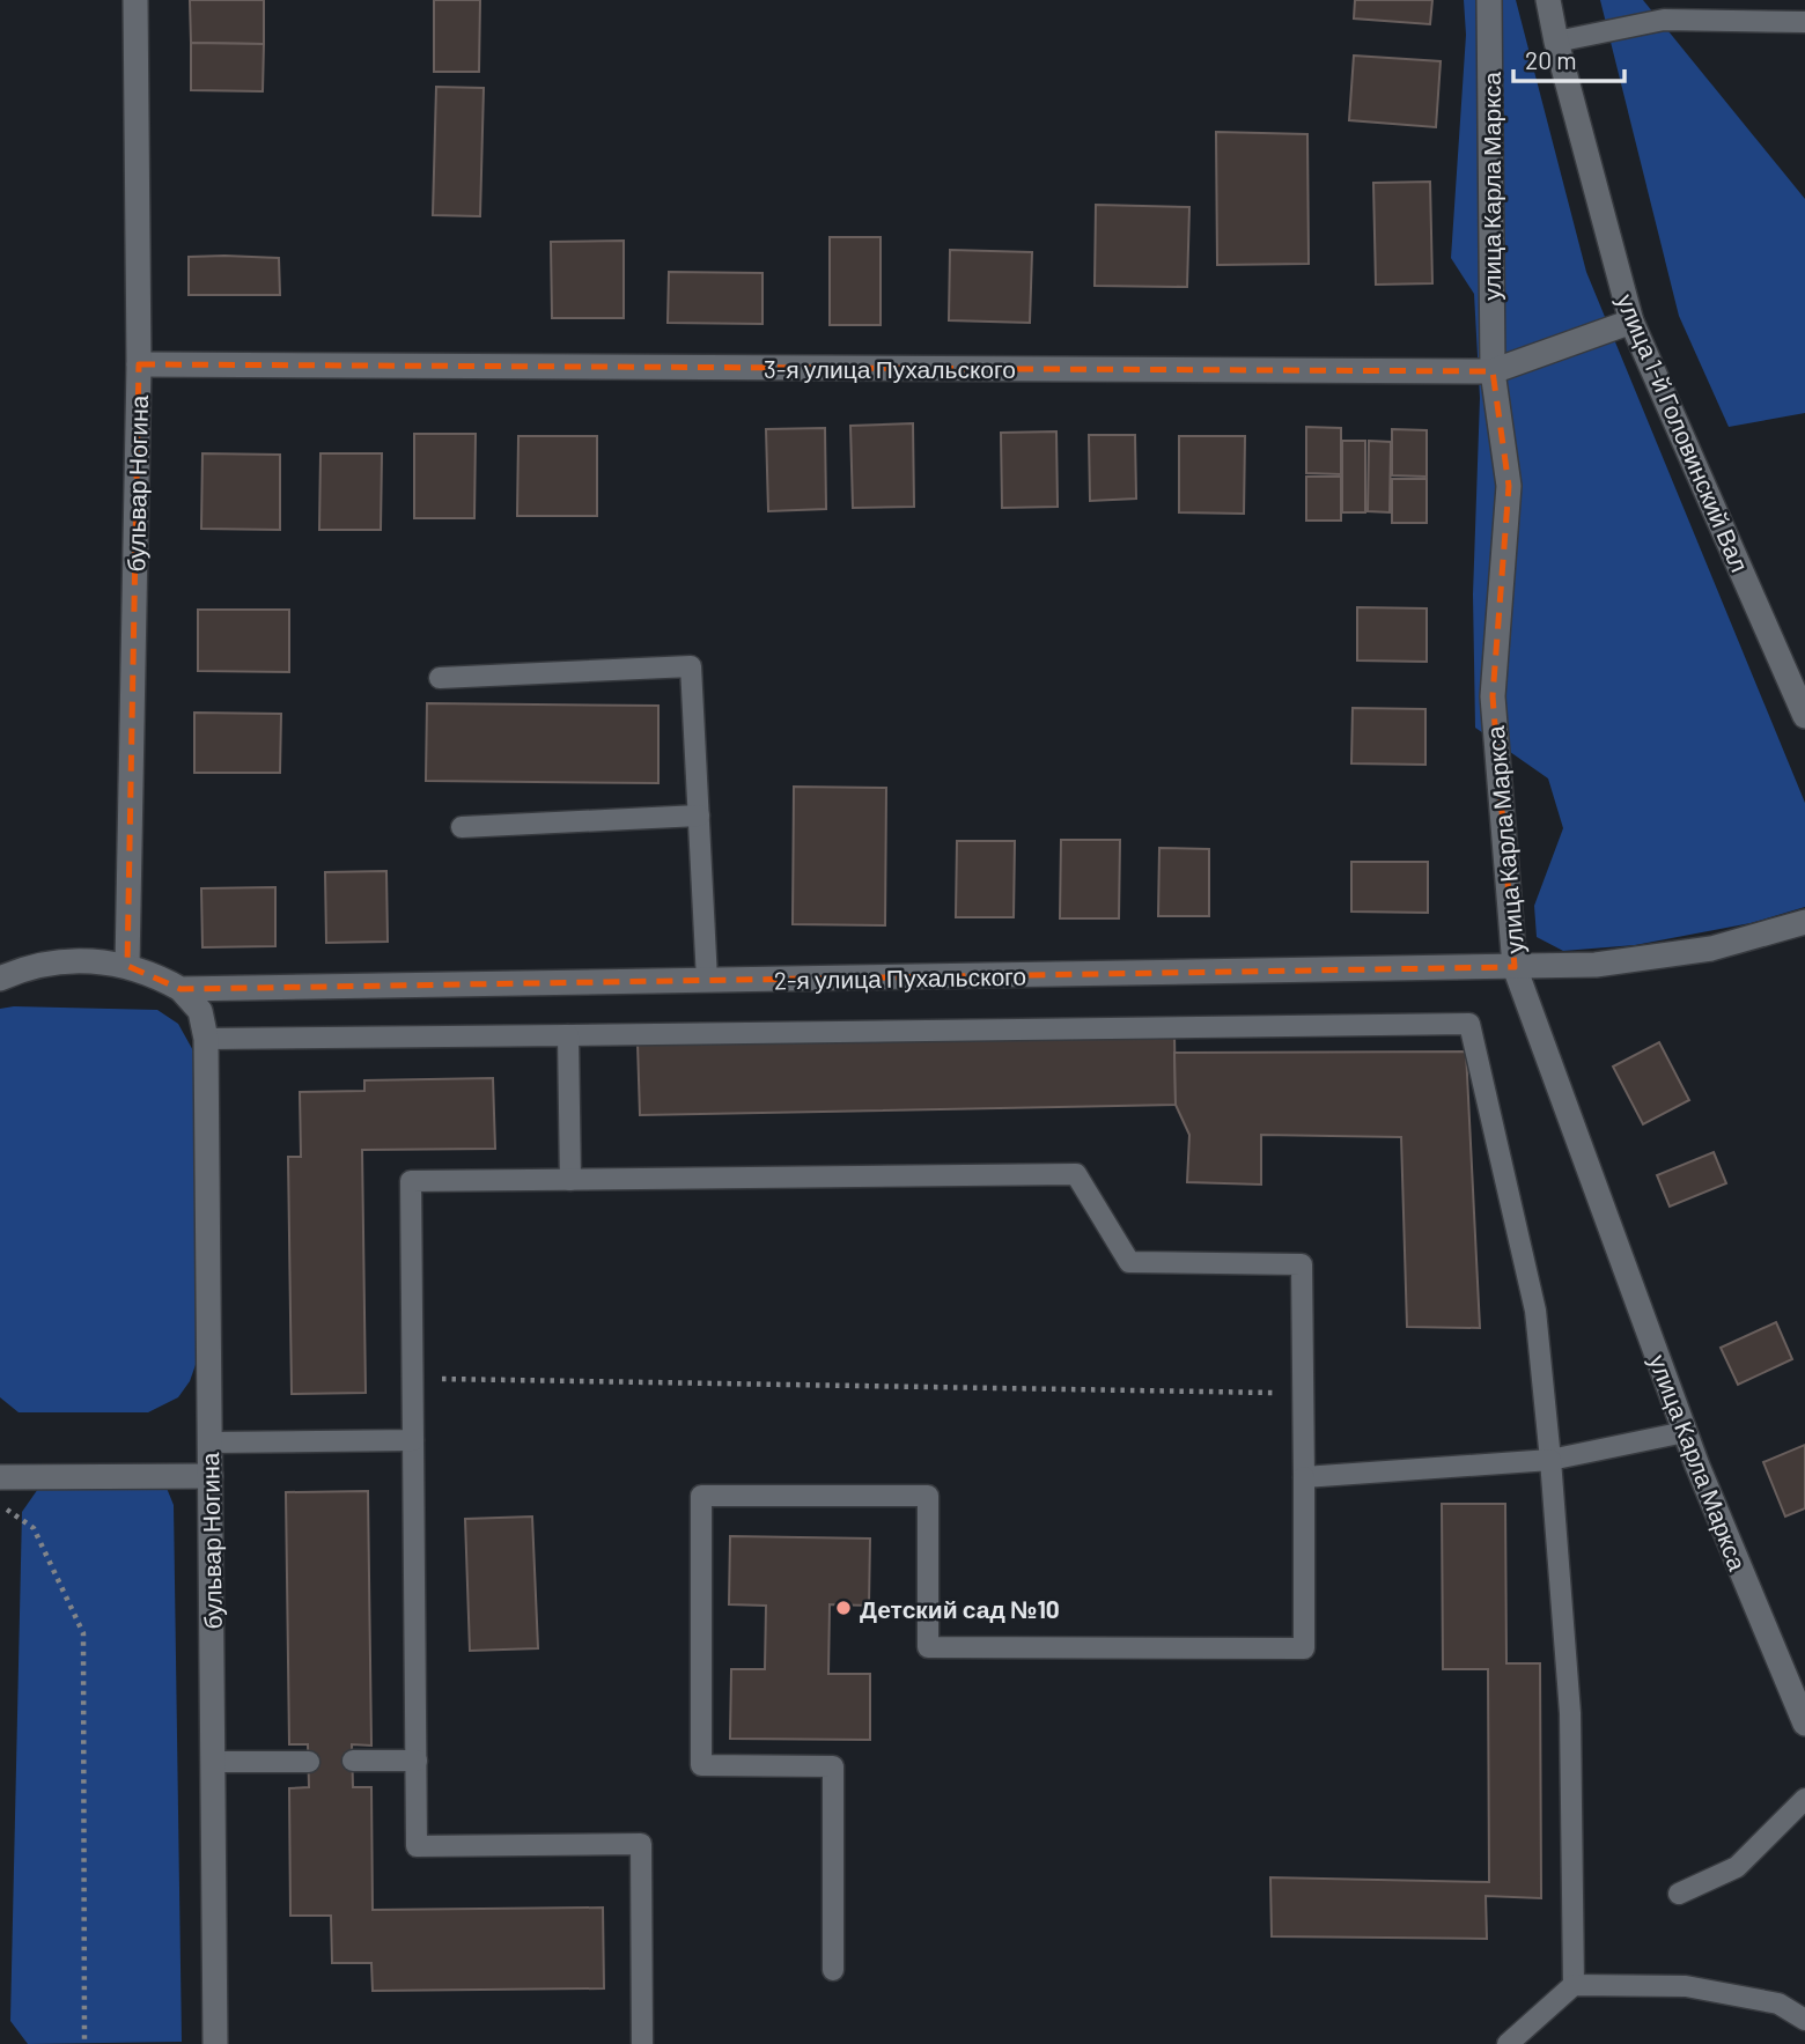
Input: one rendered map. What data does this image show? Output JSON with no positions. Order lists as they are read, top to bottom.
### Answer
{
  "streets": {
    "street": [
      "улица Карла Маркса",
      "3-я улица Пухальского",
      "улица 1-й Головинский Вал",
      "бульвар Ногина",
      "2-я улица Пухальского"
    ]
  },
  "crossings": [
    ["улица Карла Маркса", "3-я улица Пухальского"],
    ["улица Карла Маркса", "2-я улица Пухальского"],
    ["3-я улица Пухальского", "улица 1-й Головинский Вал"],
    ["3-я улица Пухальского", "бульвар Ногина"],
    ["бульвар Ногина", "2-я улица Пухальского"]
  ],
  "places": ["Детский сад №10"],
  "scale_bar": "20 m"
}
